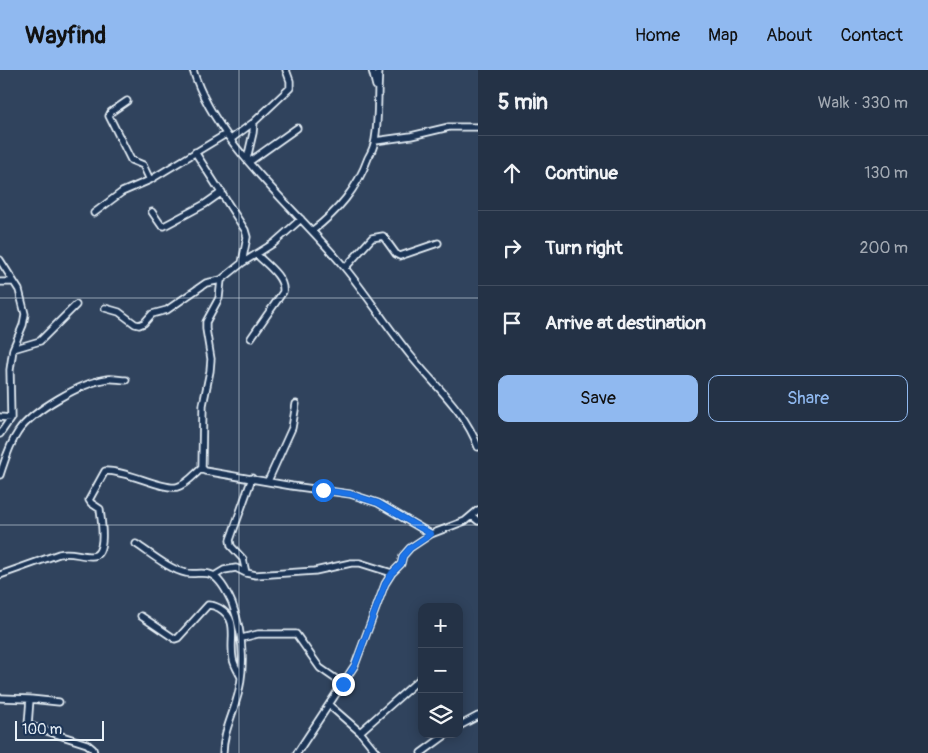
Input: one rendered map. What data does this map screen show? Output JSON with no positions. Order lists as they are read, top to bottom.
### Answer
{
  "scale_bar": "100 m",
  "page": {
    "header": "Wayfind",
    "nav": [
      "Home",
      "Map",
      "About",
      "Contact"
    ],
    "heading": ["5 min", "Walk · 330 m"],
    "list": [
      ["Continue", "130 m"],
      ["Turn right", "200 m"],
      "Arrive at destination"
    ],
    "buttons": ["Save", "Share"],
    "map_buttons": ["+", "−"],
    "scale": "100 m"
  }
}
